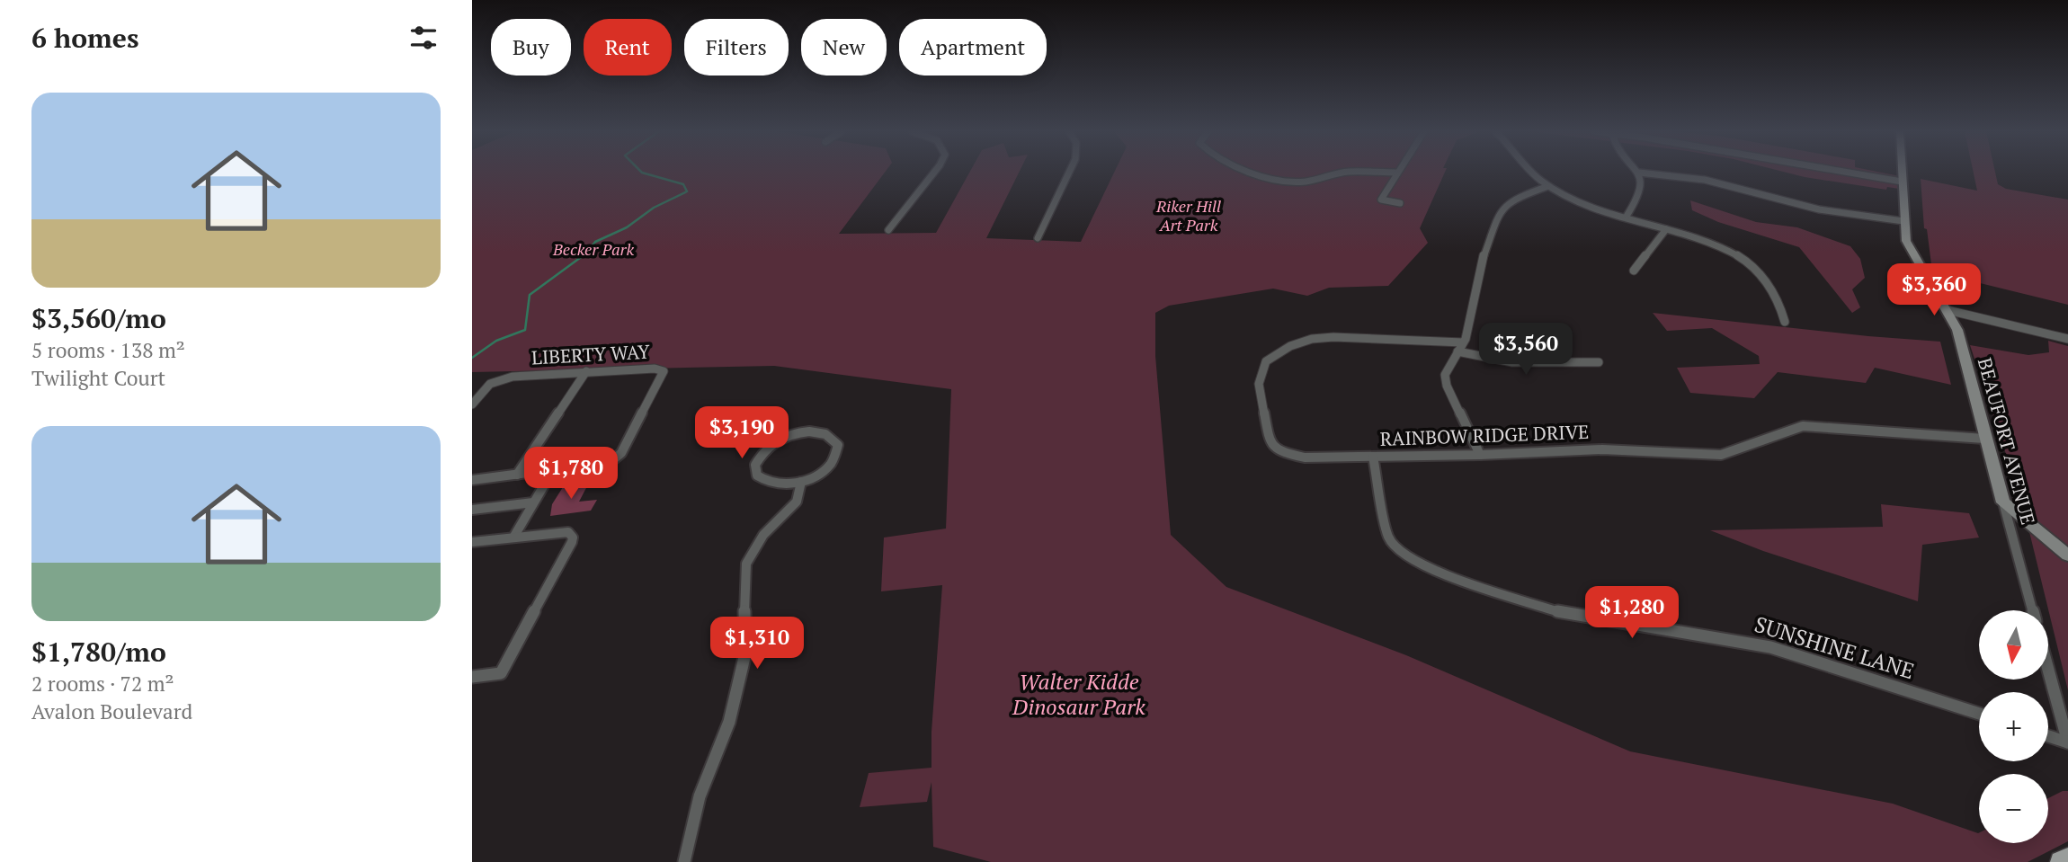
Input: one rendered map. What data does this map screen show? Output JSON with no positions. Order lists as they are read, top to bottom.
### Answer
{
  "streets": {
    "street": [
      "LIBERTY WAY",
      "RAINBOW RIDGE DRIVE",
      "BEAUFORT AVENUE",
      "SUNSHINE LANE"
    ]
  },
  "crossings": [
    ["RAINBOW RIDGE DRIVE", "BEAUFORT AVENUE"],
    ["RAINBOW RIDGE DRIVE", "SUNSHINE LANE"]
  ],
  "parks": ["Riker Hill Art Park", "Becker Park", "Walter Kidde Dinosaur Park"],
  "north": "bottom",
  "page": {
    "heading": "6 homes",
    "chip": [
      "Buy",
      "Rent",
      "Filters",
      "New",
      "Apartment"
    ],
    "list": [
      {
        "name": "$3,560/mo",
        "note": "5 rooms · 138 m² · Twilight Court"
      },
      {
        "name": "$1,780/mo",
        "note": "2 rooms · 72 m² · Avalon Boulevard"
      }
    ],
    "price": [
      "$3,360",
      "$3,560",
      "$3,190",
      "$1,780",
      "$1,280",
      "$1,310"
    ],
    "map_buttons": ["+", "−"]
  }
}
